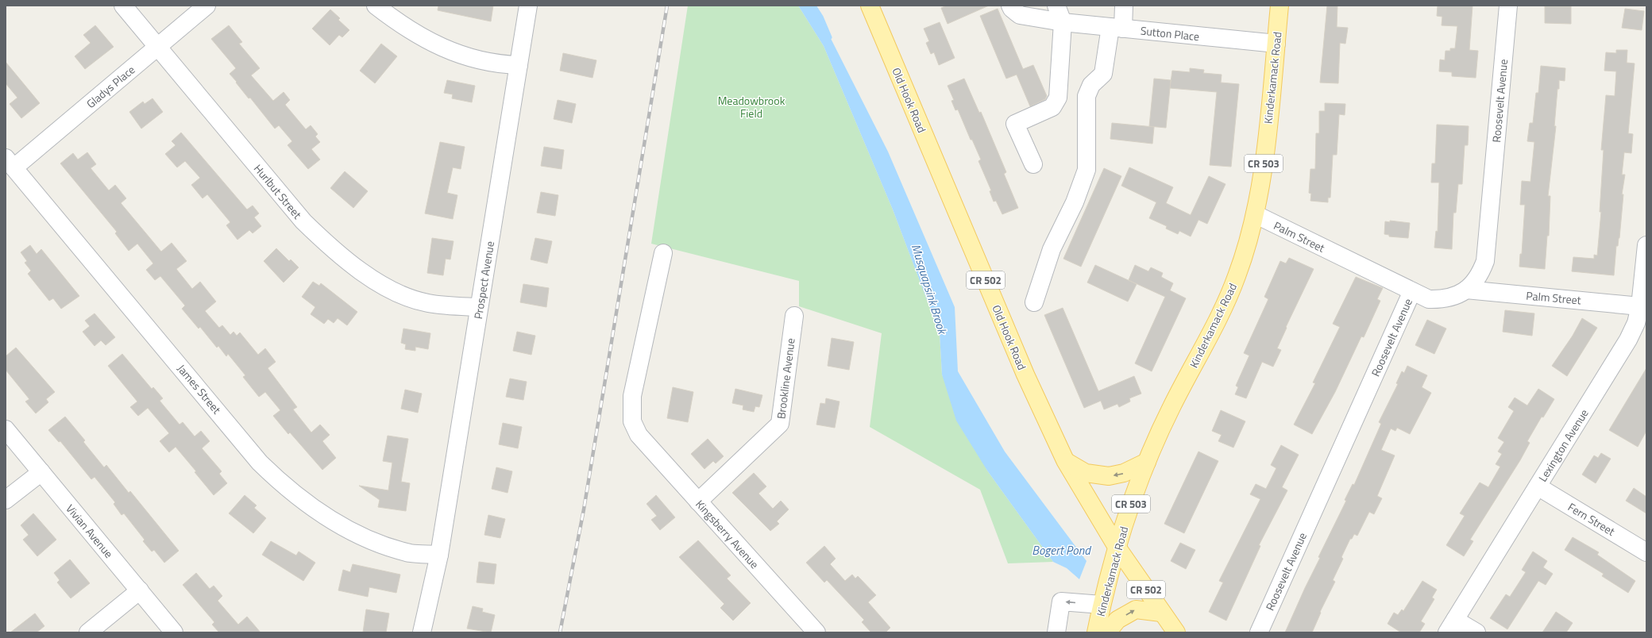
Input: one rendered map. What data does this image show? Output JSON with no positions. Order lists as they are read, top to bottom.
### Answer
{
  "streets": {
    "main road": [
      "Kinderkamack Road",
      "Old Hook Road",
      "CR 503",
      "CR 502"
    ],
    "street": [
      "Sutton Place",
      "Gladys Place",
      "Roosevelt Avenue",
      "Hurlbut Street",
      "Palm Street",
      "Prospect Avenue",
      "Brookline Avenue",
      "James Street",
      "Lexington Avenue",
      "Fern Street",
      "Vivian Avenue",
      "Kingsberry Avenue"
    ]
  },
  "crossings": [
    ["Sutton Place", "Kinderkamack Road"],
    ["Kinderkamack Road", "Old Hook Road"],
    ["Kinderkamack Road", "Palm Street"],
    ["Gladys Place", "Hurlbut Street"],
    ["Gladys Place", "James Street"],
    ["Roosevelt Avenue", "Palm Street"],
    ["Hurlbut Street", "Prospect Avenue"],
    ["Palm Street", "Lexington Avenue"],
    ["Prospect Avenue", "James Street"],
    ["Brookline Avenue", "Kingsberry Avenue"],
    ["Lexington Avenue", "Fern Street"]
  ],
  "water": ["Musquapsink Brook", "Bogert Pond"],
  "parks": ["Meadowbrook Field"]
}
